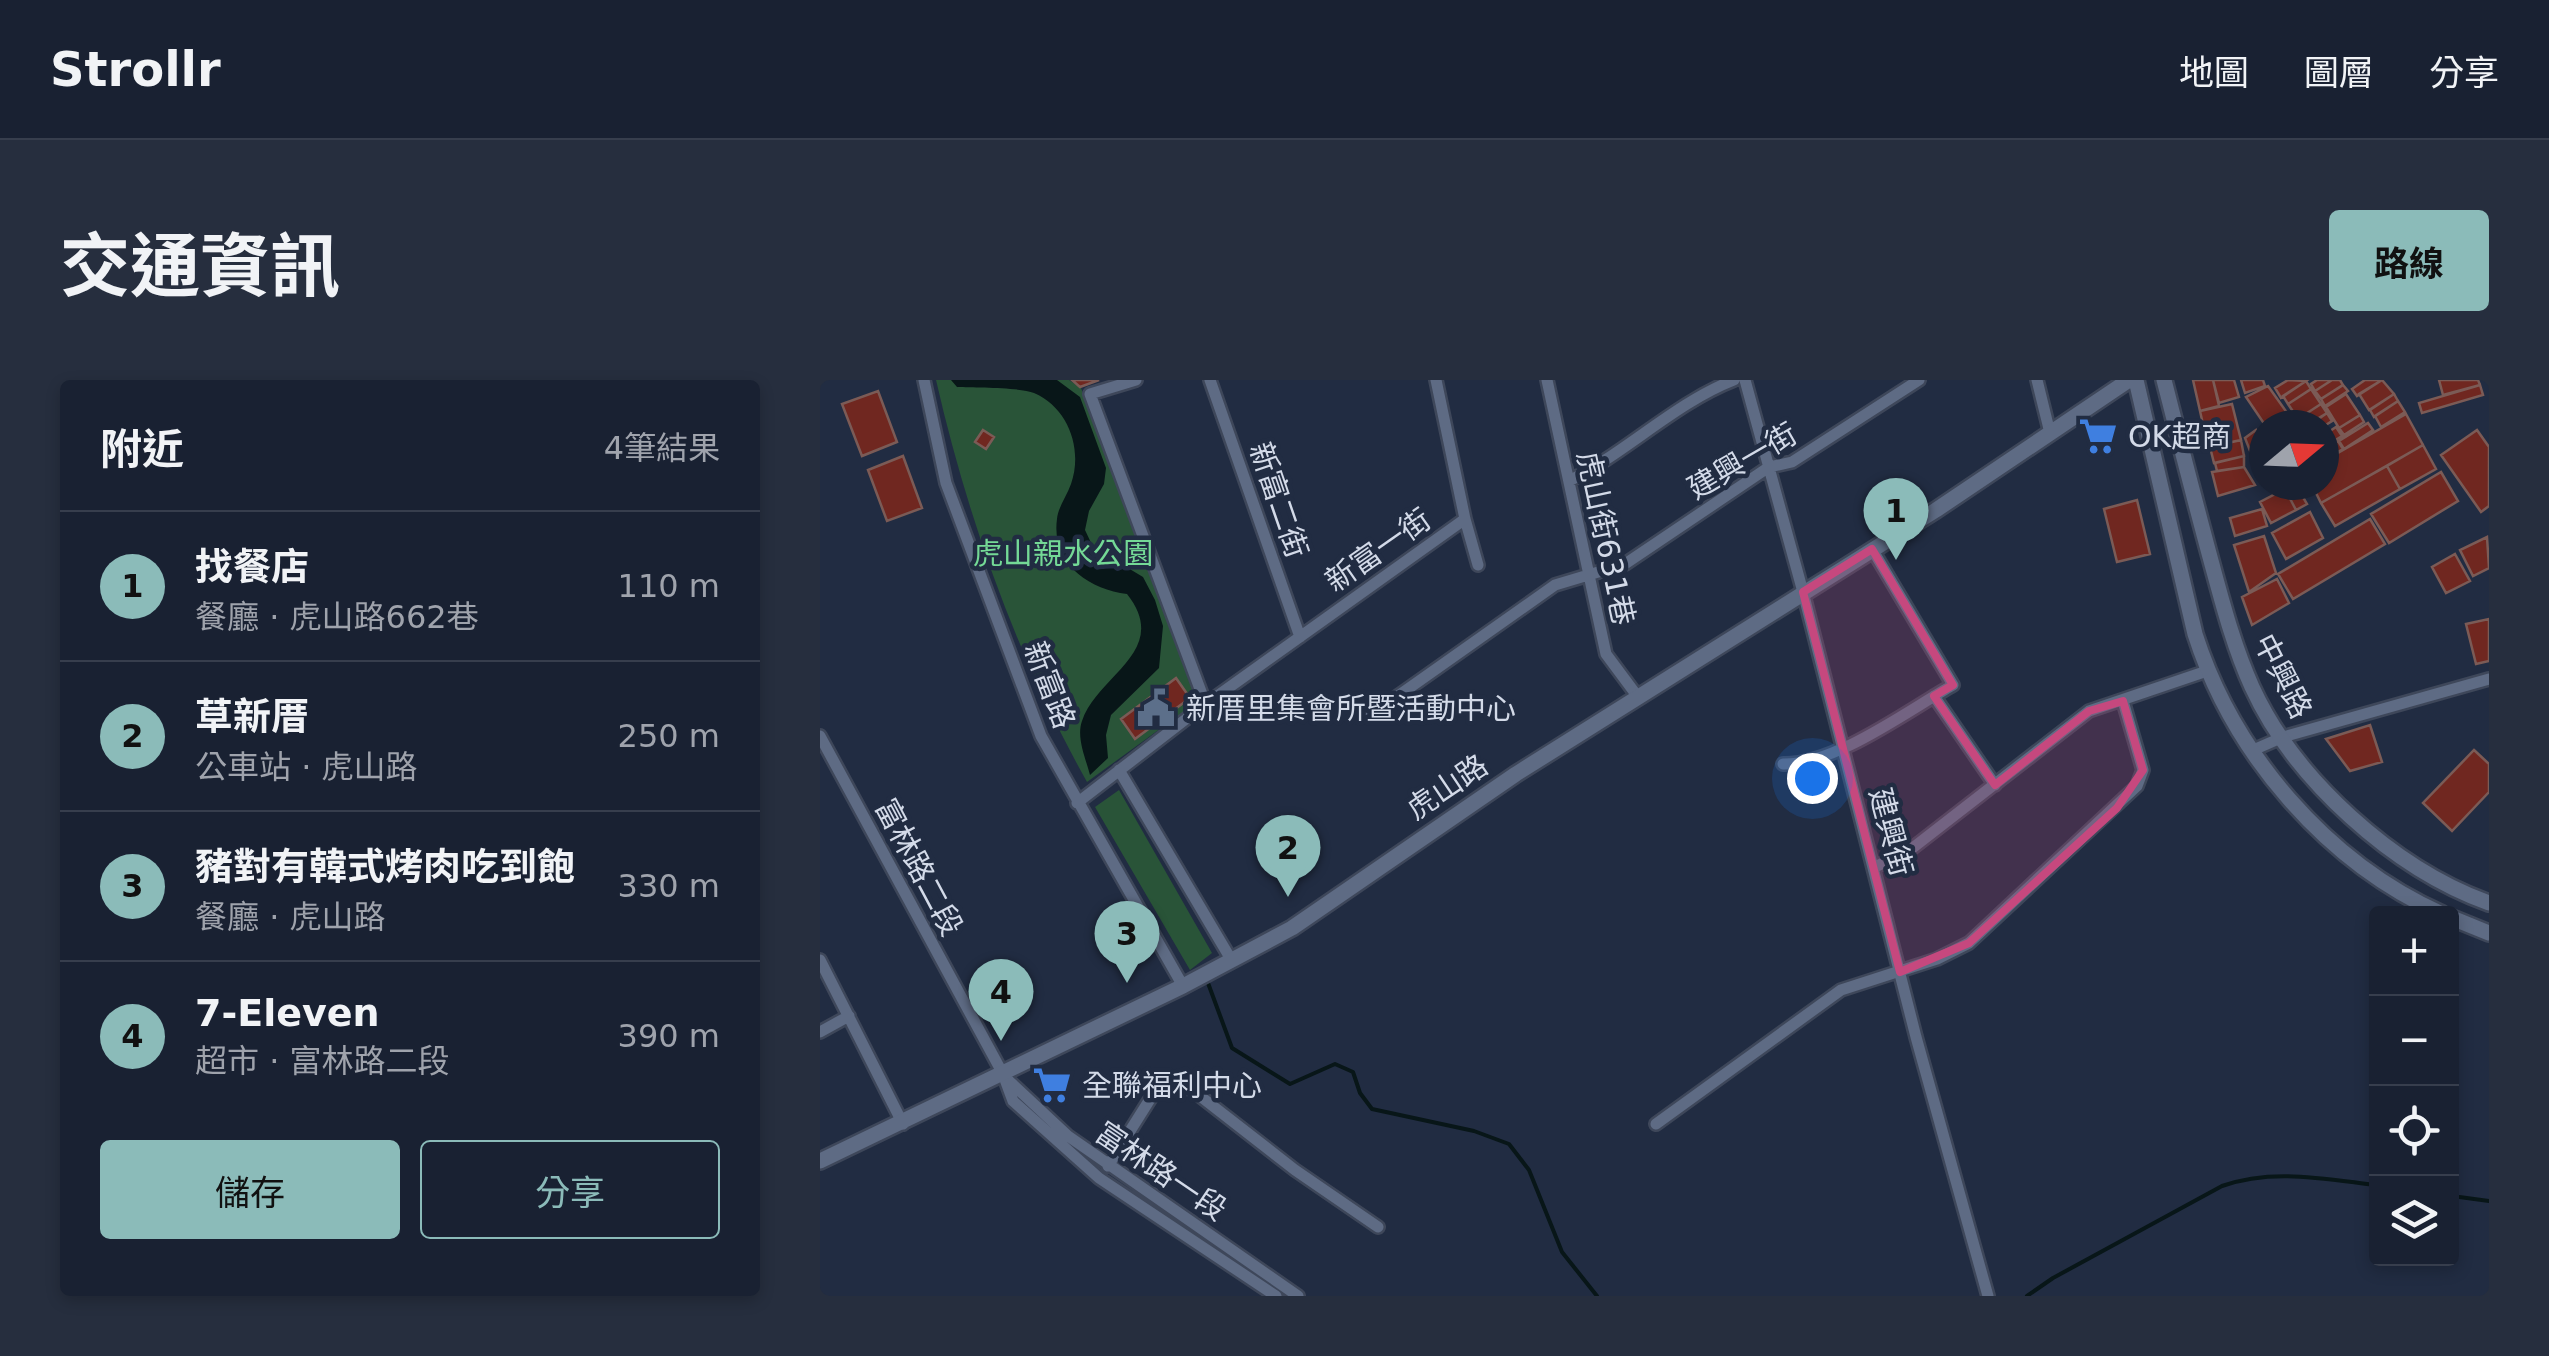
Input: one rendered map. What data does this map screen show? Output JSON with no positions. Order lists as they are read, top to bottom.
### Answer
{
  "streets": {
    "street": [
      "建興一街",
      "新富二街",
      "虎山街631巷",
      "新富一街",
      "中興路",
      "新富路",
      "虎山路",
      "建興街",
      "富林路二段",
      "富林路一段"
    ]
  },
  "crossings": [
    ["建興一街", "虎山街631巷"],
    ["建興一街", "建興街"],
    ["新富二街", "新富一街"],
    ["虎山街631巷", "虎山路"],
    ["新富一街", "新富路"],
    ["新富路", "虎山路"],
    ["虎山路", "建興街"],
    ["虎山路", "富林路二段"],
    ["虎山路", "富林路一段"],
    ["富林路二段", "富林路一段"]
  ],
  "parks": ["虎山親水公園"],
  "places": {
    "supermarket": ["OK超商", "全聯福利中心"],
    "public building": ["新厝里集會所暨活動中心"]
  },
  "north": "right",
  "page": {
    "header": "Strollr",
    "nav": ["地圖", "圖層", "分享"],
    "title": "交通資訊",
    "buttons": [
      "路線",
      ["儲存", "分享"]
    ],
    "heading": ["附近", "4筆結果"],
    "pins": [
      "1",
      "2",
      "3",
      "4"
    ],
    "list": [
      {
        "mark": "1",
        "name": "找餐店",
        "note": "餐廳 · 虎山路662巷",
        "value": "110 m"
      },
      {
        "mark": "2",
        "name": "草新厝",
        "note": "公車站 · 虎山路",
        "value": "250 m"
      },
      {
        "mark": "3",
        "name": "豬對有韓式烤肉吃到飽",
        "note": "餐廳 · 虎山路",
        "value": "330 m"
      },
      {
        "mark": "4",
        "name": "7-Eleven",
        "note": "超市 · 富林路二段",
        "value": "390 m"
      }
    ],
    "map_buttons": ["+", "−"]
  }
}
